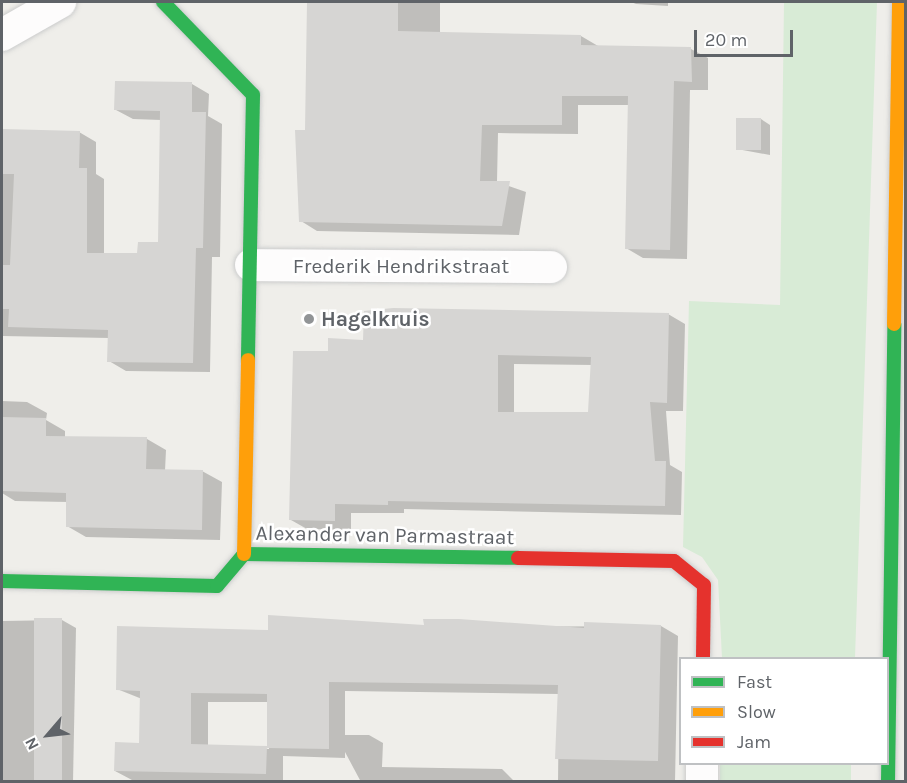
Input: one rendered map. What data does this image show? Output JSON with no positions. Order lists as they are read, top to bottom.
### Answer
{
  "streets": {
    "main road": ["Alexander van Parmastraat"],
    "street": ["Frederik Hendrikstraat"]
  },
  "places": ["Hagelkruis"],
  "legend": ["Fast", "Slow", "Jam"],
  "scale_bar": "20 m",
  "north": "bottom left"
}
